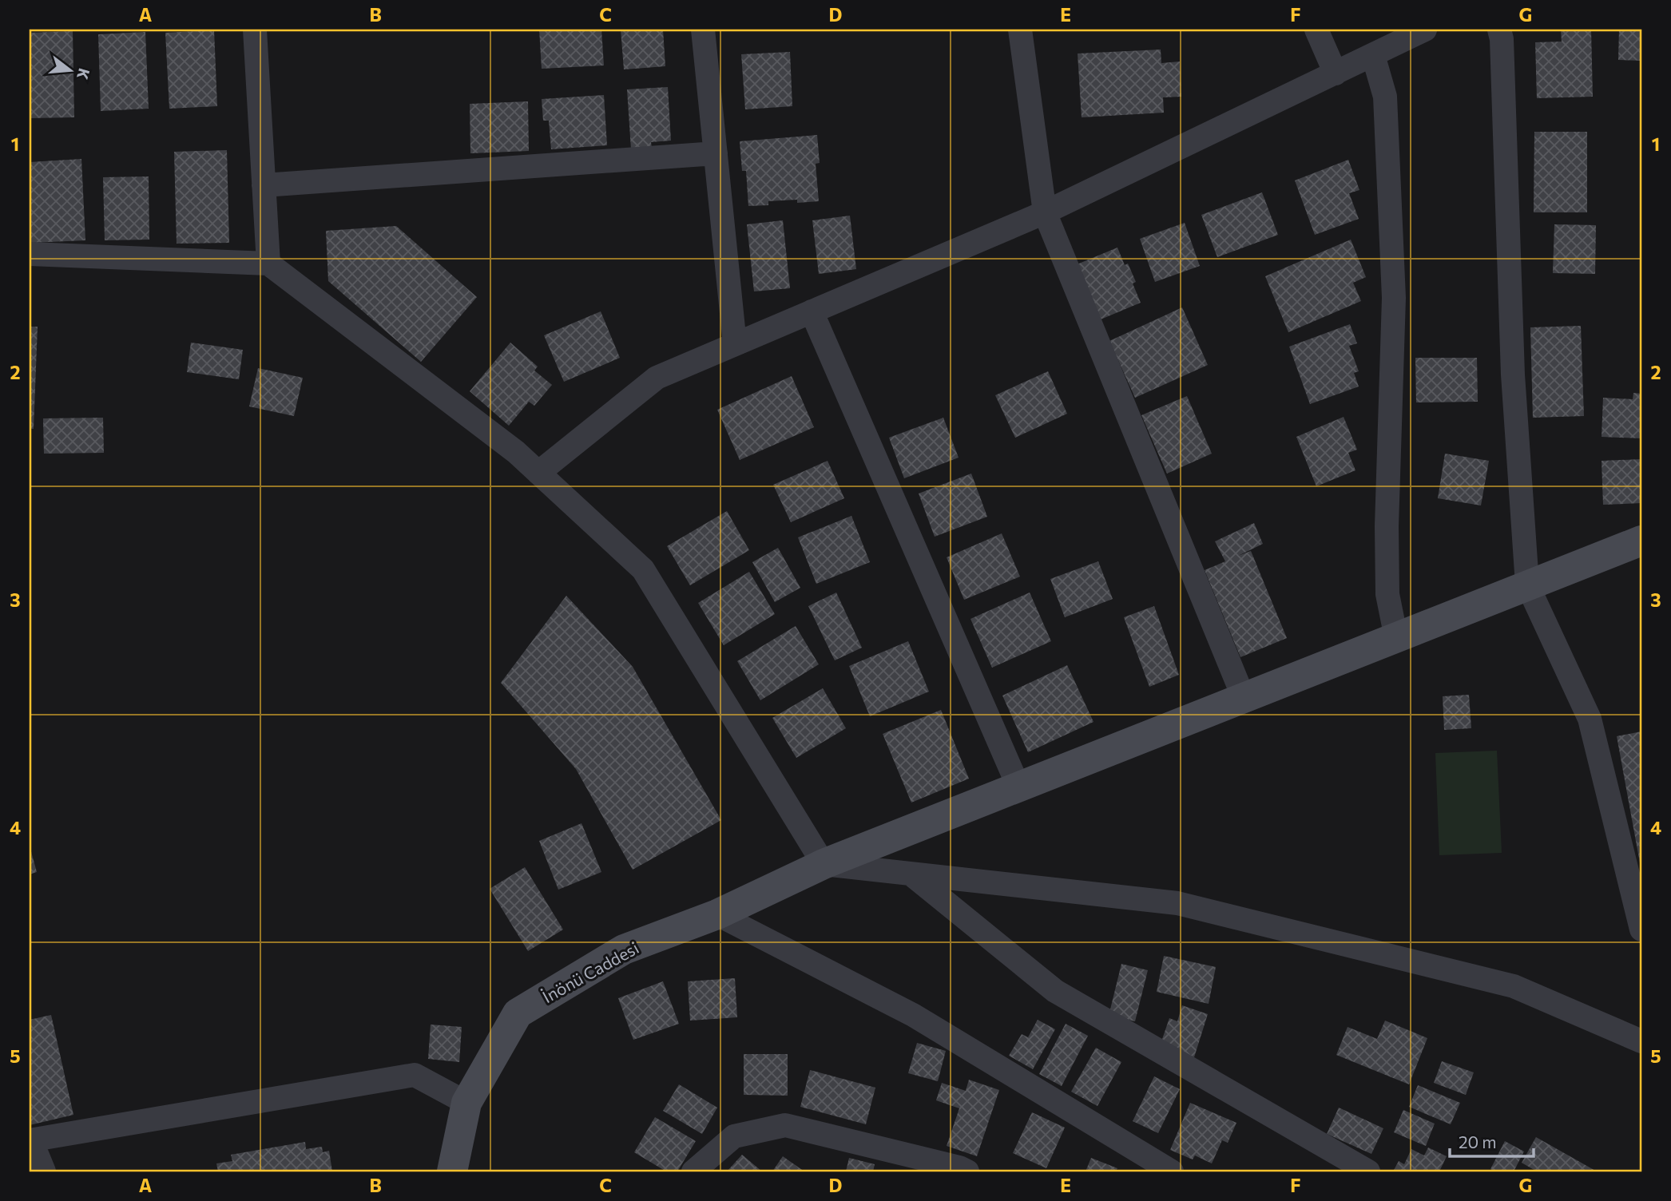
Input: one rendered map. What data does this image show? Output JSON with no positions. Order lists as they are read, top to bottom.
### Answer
{
  "streets": {
    "main road": ["İnönü Caddesi"]
  },
  "scale_bar": "20 m",
  "north": "right",
  "grid": {
    "columns": [
      "A",
      "B",
      "C",
      "D",
      "E",
      "F",
      "G"
    ],
    "rows": [
      "1",
      "2",
      "3",
      "4",
      "5"
    ]
  }
}
